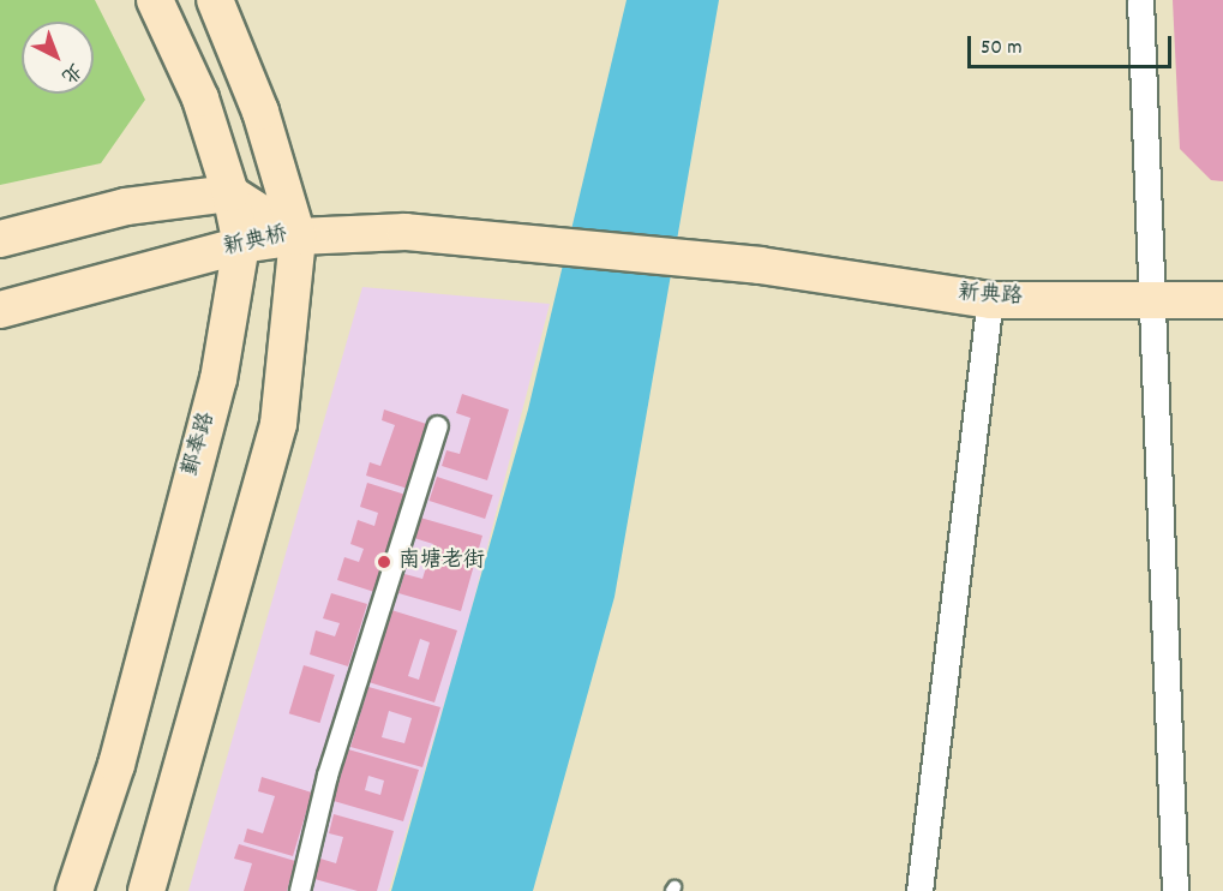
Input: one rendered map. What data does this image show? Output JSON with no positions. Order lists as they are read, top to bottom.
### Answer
{
  "streets": {
    "main road": ["新典桥", "新典路", "鄞奉路"]
  },
  "crossings": [
    ["新典桥", "新典路"],
    ["新典桥", "鄞奉路"]
  ],
  "places": ["南塘老街"],
  "scale_bar": "50 m",
  "north": "bottom right"
}
